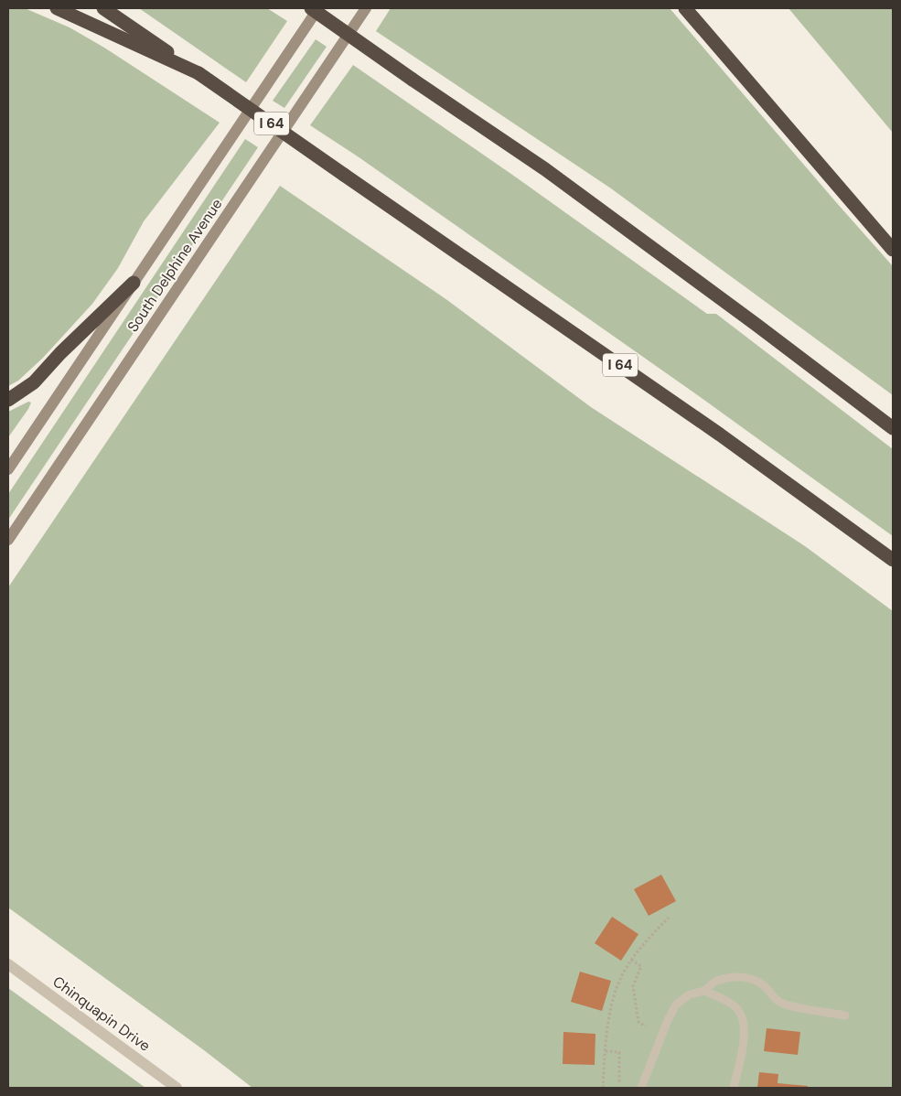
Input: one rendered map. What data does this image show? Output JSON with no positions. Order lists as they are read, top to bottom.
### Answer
{
  "streets": {
    "highway": ["I 64"],
    "main road": ["South Delphine Avenue"],
    "street": ["Chinquapin Drive"]
  }
}
